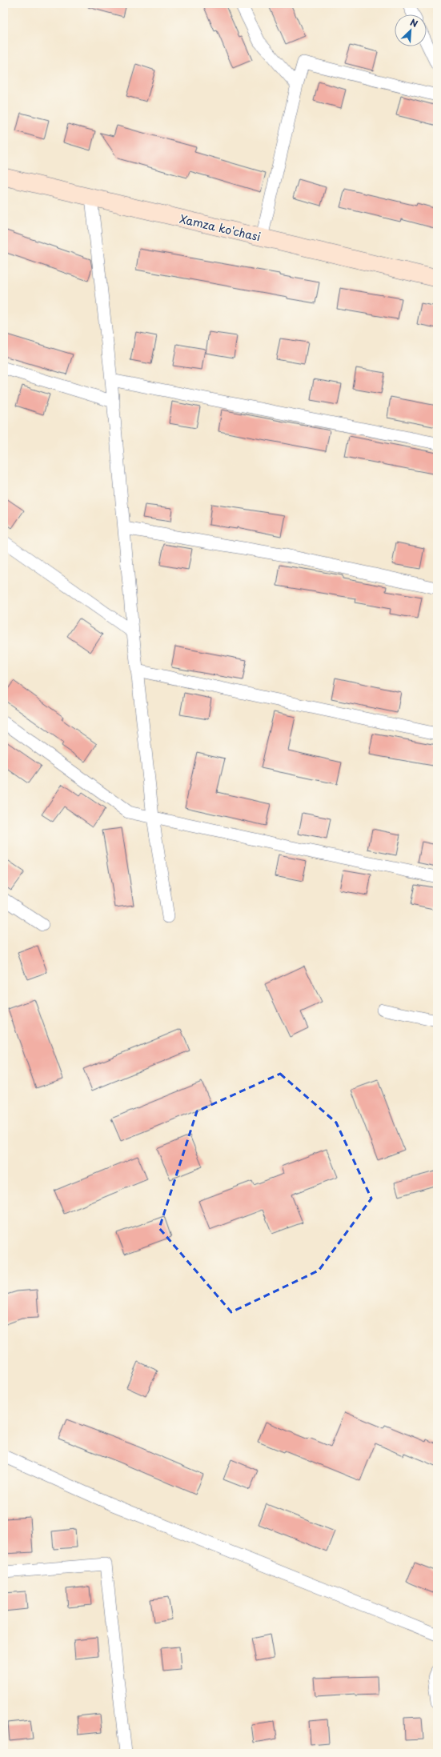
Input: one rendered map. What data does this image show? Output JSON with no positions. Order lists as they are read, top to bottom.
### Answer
{
  "streets": {
    "street": ["Xamza ko'chasi"]
  },
  "north": "top right"
}
